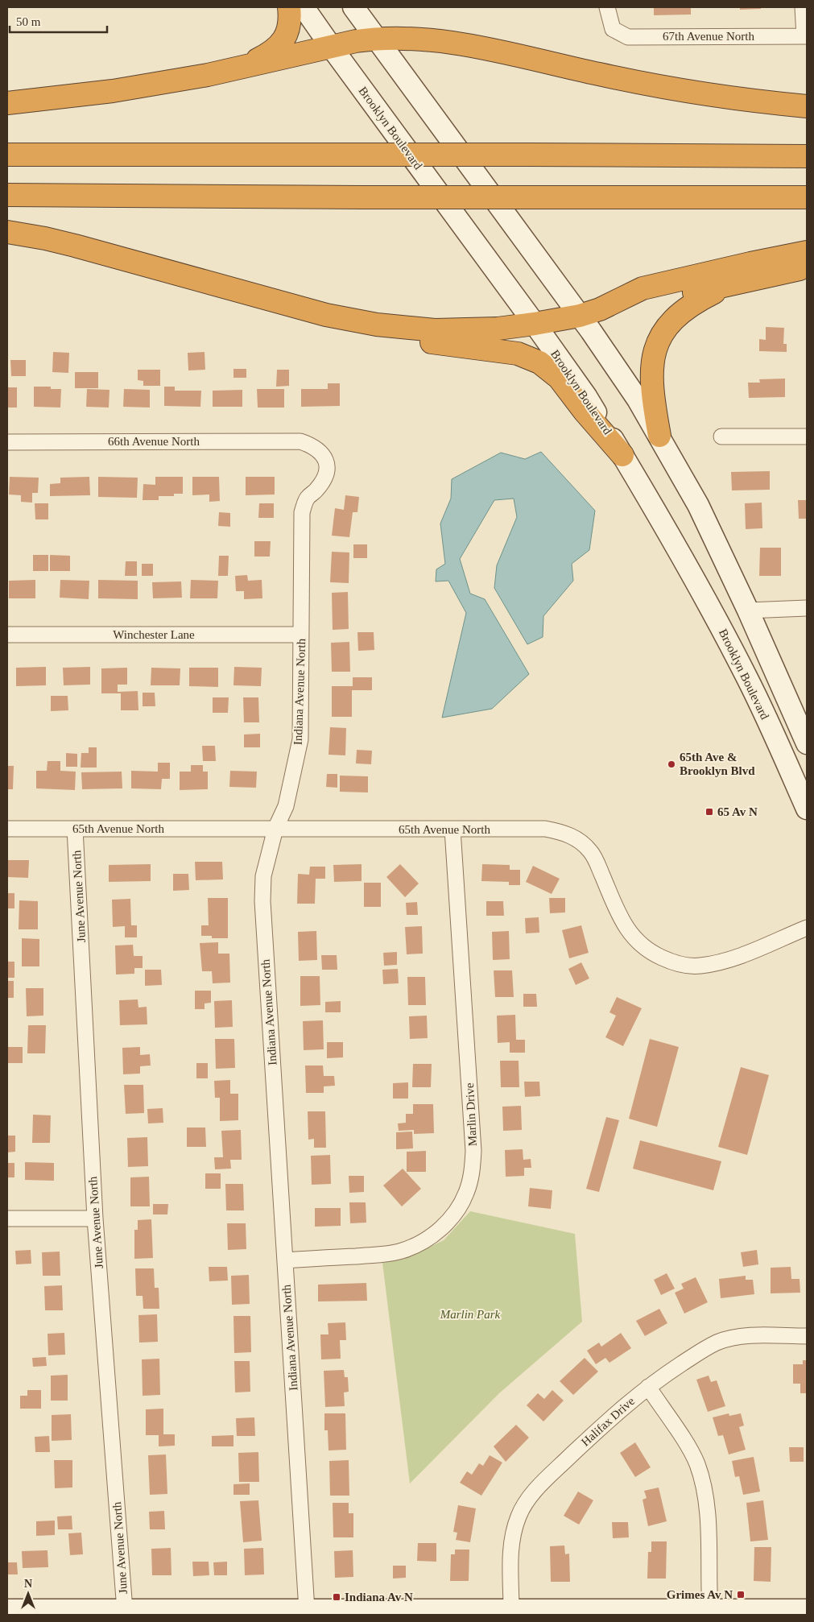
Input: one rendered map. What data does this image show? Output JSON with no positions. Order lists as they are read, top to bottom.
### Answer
{
  "streets": {
    "main road": ["Brooklyn Boulevard"],
    "street": [
      "67th Avenue North",
      "66th Avenue North",
      "Winchester Lane",
      "Indiana Avenue North",
      "65th Avenue North",
      "June Avenue North",
      "Marlin Drive",
      "Halifax Drive"
    ]
  },
  "crossings": [
    ["66th Avenue North", "Indiana Avenue North"],
    ["Winchester Lane", "Indiana Avenue North"],
    ["Indiana Avenue North", "65th Avenue North"],
    ["Indiana Avenue North", "Marlin Drive"],
    ["65th Avenue North", "June Avenue North"],
    ["65th Avenue North", "Marlin Drive"]
  ],
  "parks": ["Marlin Park"],
  "places": {
    "other": ["65th Ave & Brooklyn Blvd"],
    "transit": ["65 Av N", "Grimes Av N", "Indiana Av N"]
  },
  "scale_bar": "50 m",
  "north": "top"
}
